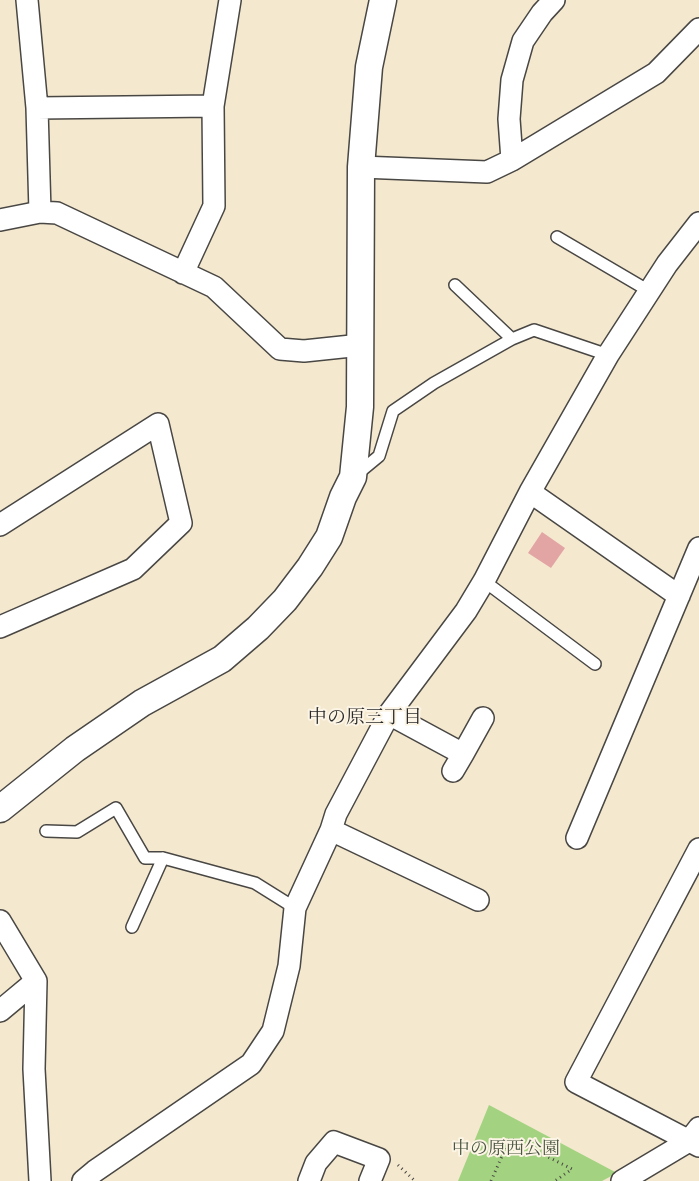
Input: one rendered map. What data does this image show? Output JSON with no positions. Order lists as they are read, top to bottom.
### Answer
{
  "districts": ["中の原三丁目"],
  "parks": ["中の原西公園"]
}
